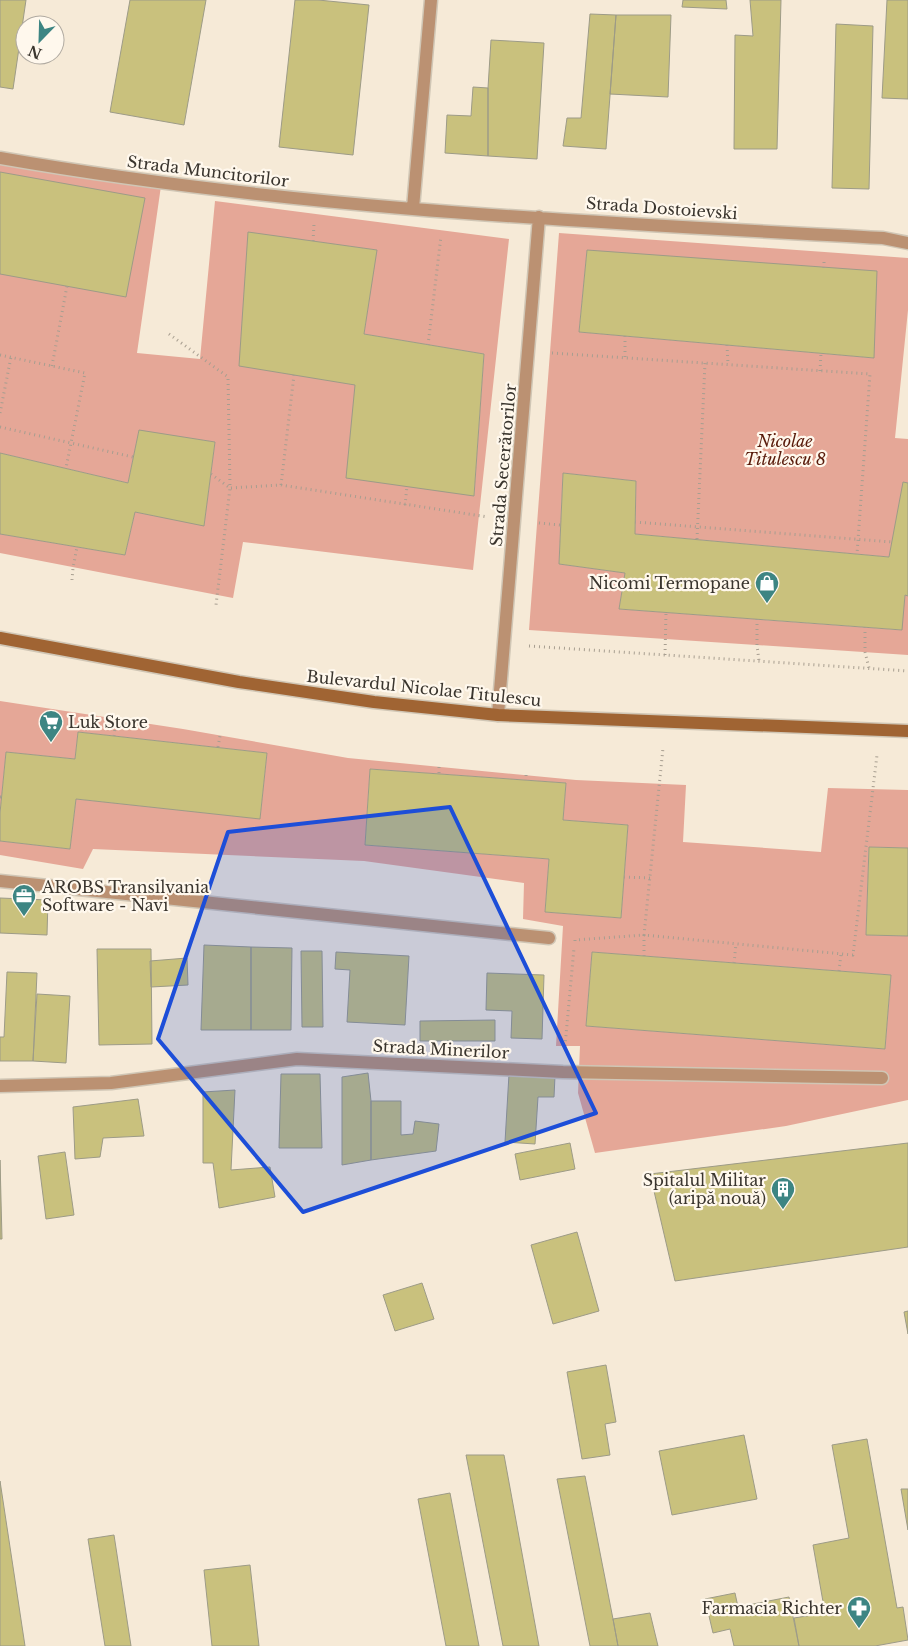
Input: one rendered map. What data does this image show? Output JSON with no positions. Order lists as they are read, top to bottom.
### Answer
{
  "streets": {
    "main road": ["Bulevardul Nicolae Titulescu"],
    "street": [
      "Strada Muncitorilor",
      "Strada Dostoievski",
      "Strada Secerătorilor",
      "Strada Minerilor"
    ]
  },
  "crossings": [
    ["Strada Muncitorilor", "Strada Dostoievski"],
    ["Strada Dostoievski", "Strada Secerătorilor"],
    ["Strada Secerătorilor", "Bulevardul Nicolae Titulescu"]
  ],
  "parks": ["Nicolae Titulescu 8"],
  "places": {
    "shop": ["Nicomi Termopane"],
    "supermarket": ["Luk Store"],
    "office": ["AROBS Transilvania Software - Navi"],
    "building": ["Spitalul Militar (aripă nouă)"],
    "pharmacy": ["Farmacia Richter"]
  },
  "north": "bottom left"
}
